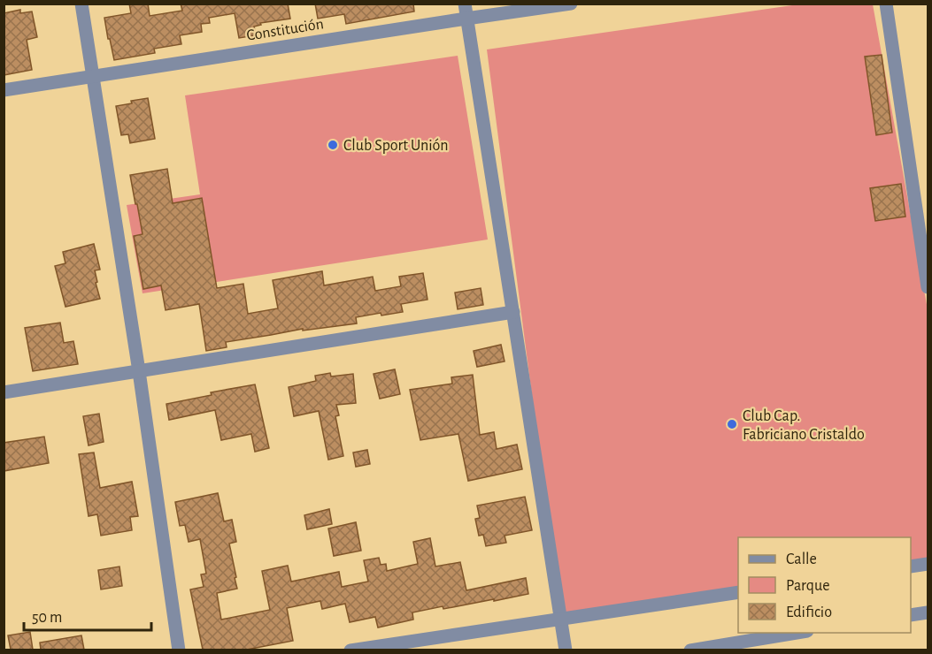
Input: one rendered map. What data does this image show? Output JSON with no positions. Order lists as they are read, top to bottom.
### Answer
{
  "streets": {
    "street": ["Constitución"]
  },
  "places": ["Club Sport Unión", "Club Cap. Fabriciano Cristaldo"],
  "legend": ["Calle", "Parque", "Edificio"],
  "scale_bar": "50 m"
}
